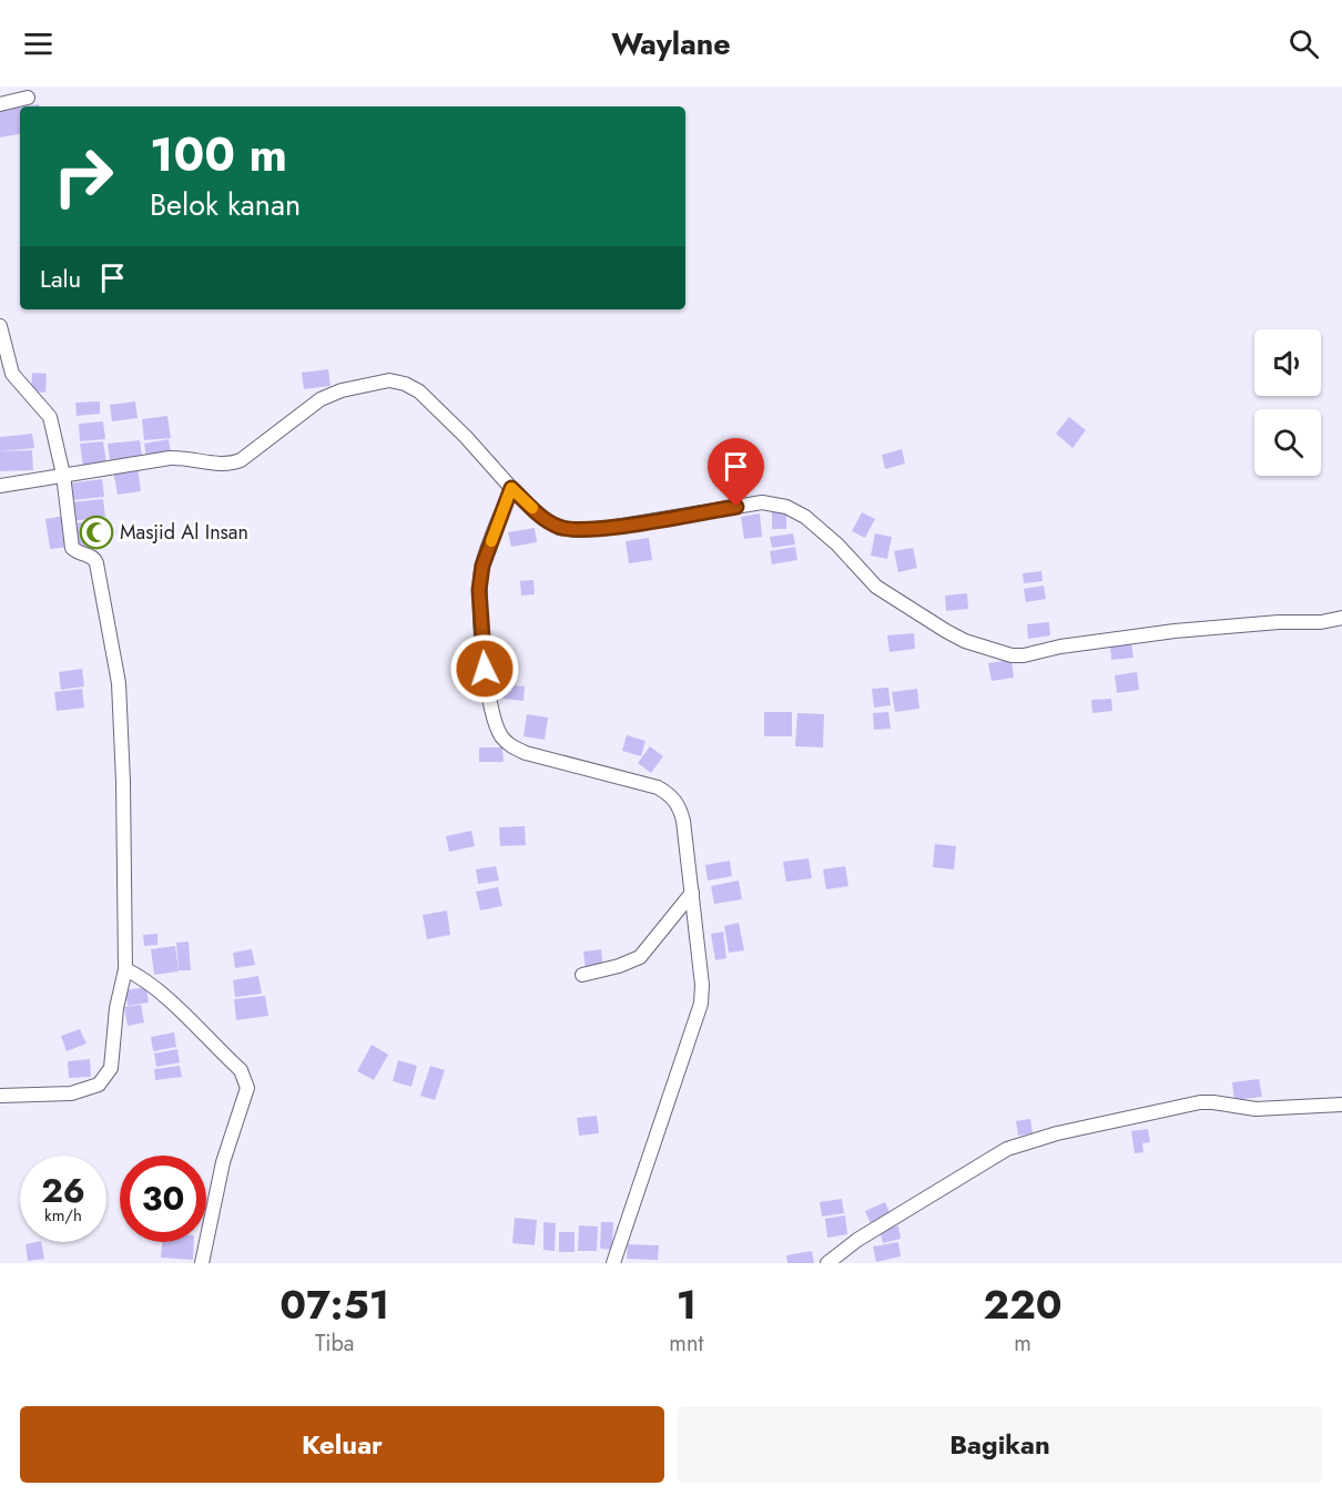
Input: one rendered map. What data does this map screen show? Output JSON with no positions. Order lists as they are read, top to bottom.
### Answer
{
  "places": {
    "mosque": ["Masjid Al Insan"]
  },
  "page": {
    "header": "Waylane",
    "turn": ["100 m", "Belok kanan"],
    "then": "Lalu",
    "speed": "26 km/h",
    "limit": "30",
    "eta": [
      "07:51",
      "Tiba",
      "1",
      "mnt",
      "220",
      "m"
    ],
    "buttons": ["Keluar", "Bagikan"]
  }
}
